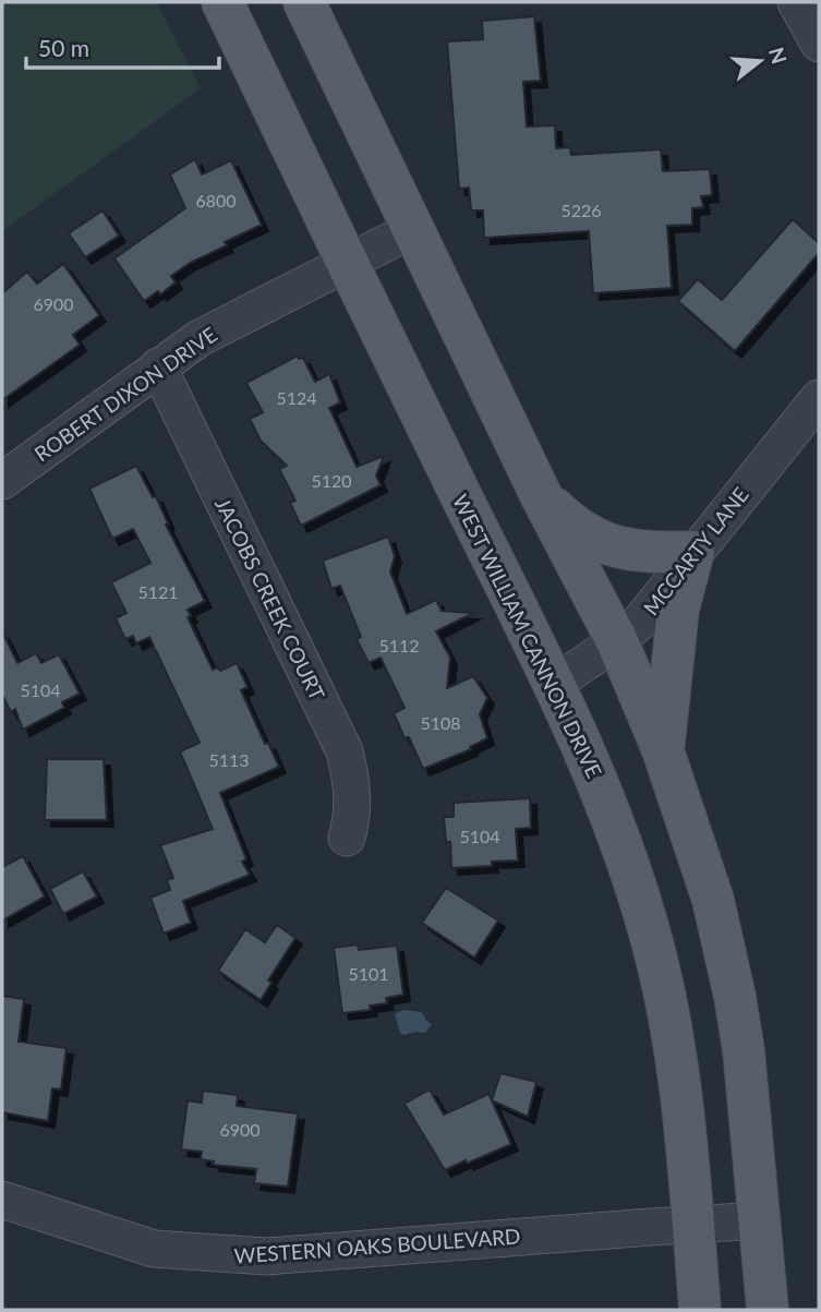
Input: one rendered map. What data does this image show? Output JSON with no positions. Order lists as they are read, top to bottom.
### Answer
{
  "streets": {
    "main road": ["WEST WILLIAM CANNON DRIVE"],
    "street": [
      "ROBERT DIXON DRIVE",
      "MCCARTY LANE",
      "JACOBS CREEK COURT",
      "WESTERN OAKS BOULEVARD"
    ]
  },
  "crossings": [
    ["ROBERT DIXON DRIVE", "JACOBS CREEK COURT"],
    ["ROBERT DIXON DRIVE", "WEST WILLIAM CANNON DRIVE"],
    ["MCCARTY LANE", "WEST WILLIAM CANNON DRIVE"],
    ["WEST WILLIAM CANNON DRIVE", "WESTERN OAKS BOULEVARD"]
  ],
  "house_numbers": [
    "6800",
    "5226",
    "6900",
    "5124",
    "5120",
    "5121",
    "5112",
    "5104",
    "5108",
    "5113",
    "5104",
    "5101",
    "6900"
  ],
  "scale_bar": "50 m",
  "north": "right"
}
